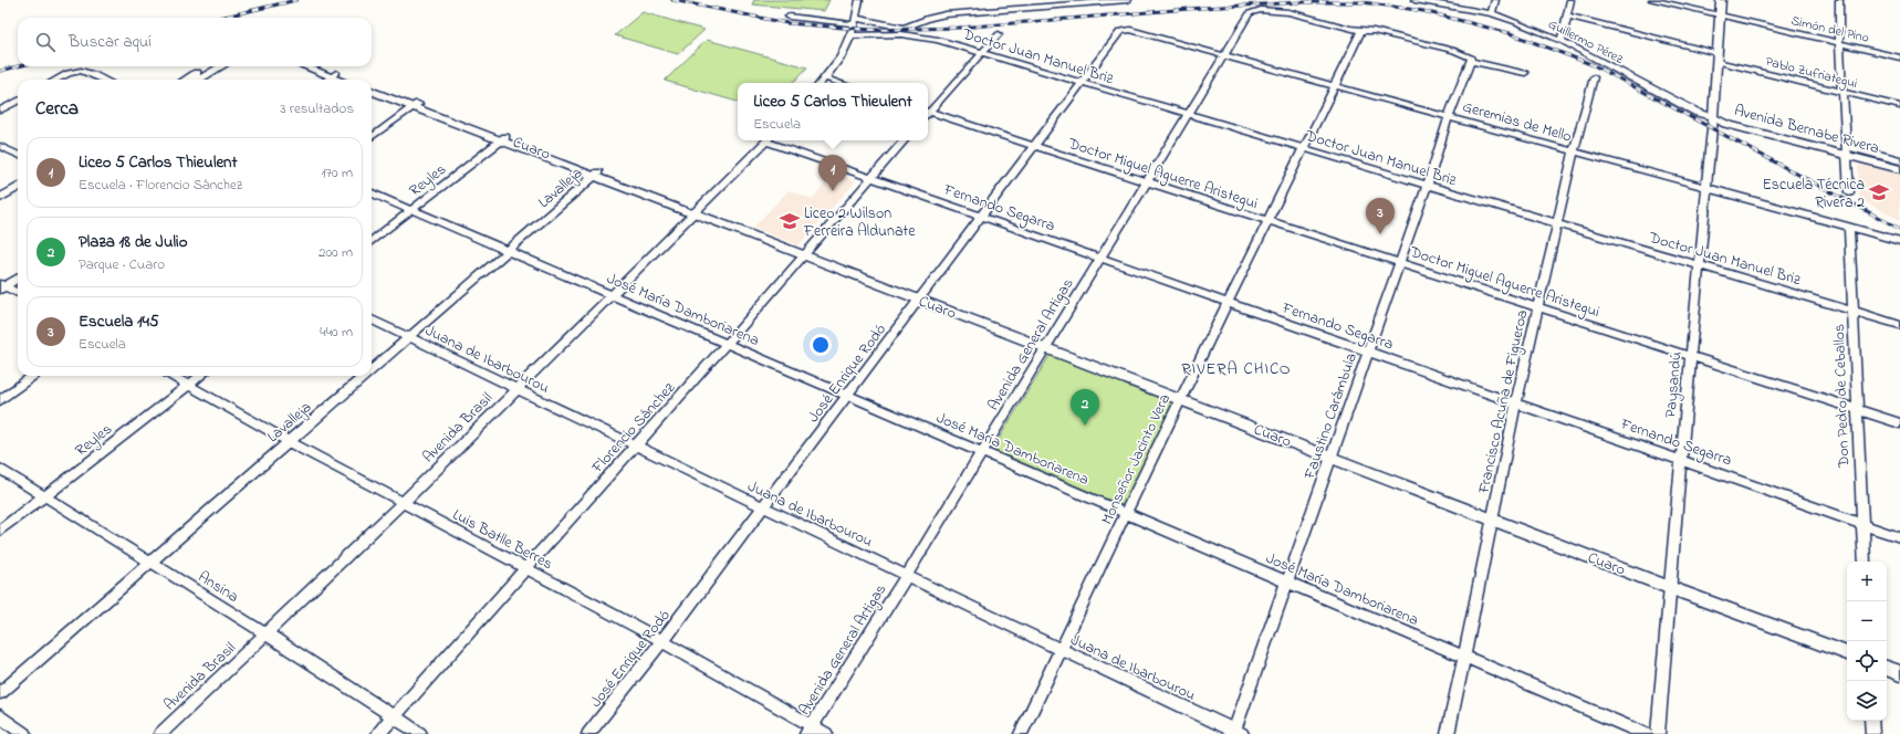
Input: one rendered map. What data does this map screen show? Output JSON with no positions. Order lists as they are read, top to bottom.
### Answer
{
  "streets": {
    "street": [
      "Simón del Pino",
      "Guillermo Pérez",
      "Doctor Juan Manuel Briz",
      "Pablo Zufriategui",
      "Geremias de Mello",
      "Avenida Bernabe Rivera",
      "Cuaro",
      "Doctor Miguel Aguerre Aristegui",
      "Reyles",
      "Lavalleja",
      "Fernando Segarra",
      "José María Damboriarena",
      "Avenida General Artigas",
      "Juana de Ibarbourou",
      "José Enrique Rodó",
      "Paysandú",
      "Don Pedro de Ceballos",
      "Francisco Acuña de Figueroa",
      "Faustino Carámbula",
      "Avenida Brasil",
      "Florencio Sánchez",
      "Monseñor Jacinto Vera",
      "Luis Batlle Berres",
      "Ansina"
    ]
  },
  "crossings": [
    ["Guillermo Pérez", "Avenida Bernabe Rivera"],
    ["Guillermo Pérez", "Paysandú"],
    ["Doctor Juan Manuel Briz", "Avenida General Artigas"],
    ["Doctor Juan Manuel Briz", "José Enrique Rodó"],
    ["Doctor Juan Manuel Briz", "Paysandú"],
    ["Doctor Juan Manuel Briz", "Don Pedro de Ceballos"],
    ["Doctor Juan Manuel Briz", "Francisco Acuña de Figueroa"],
    ["Doctor Juan Manuel Briz", "Faustino Carámbula"],
    ["Doctor Juan Manuel Briz", "Monseñor Jacinto Vera"],
    ["Geremias de Mello", "Avenida General Artigas"],
    ["Geremias de Mello", "José Enrique Rodó"],
    ["Geremias de Mello", "Paysandú"],
    ["Geremias de Mello", "Don Pedro de Ceballos"],
    ["Geremias de Mello", "Francisco Acuña de Figueroa"],
    ["Geremias de Mello", "Faustino Carámbula"],
    ["Geremias de Mello", "Monseñor Jacinto Vera"],
    ["Avenida Bernabe Rivera", "Paysandú"],
    ["Cuaro", "Reyles"],
    ["Cuaro", "Lavalleja"],
    ["Cuaro", "Avenida General Artigas"],
    ["Cuaro", "José Enrique Rodó"],
    ["Cuaro", "Paysandú"],
    ["Cuaro", "Francisco Acuña de Figueroa"],
    ["Cuaro", "Faustino Carámbula"],
    ["Cuaro", "Avenida Brasil"],
    ["Cuaro", "Florencio Sánchez"],
    ["Cuaro", "Monseñor Jacinto Vera"],
    ["Doctor Miguel Aguerre Aristegui", "Avenida General Artigas"],
    ["Doctor Miguel Aguerre Aristegui", "José Enrique Rodó"],
    ["Doctor Miguel Aguerre Aristegui", "Paysandú"],
    ["Doctor Miguel Aguerre Aristegui", "Don Pedro de Ceballos"],
    ["Doctor Miguel Aguerre Aristegui", "Francisco Acuña de Figueroa"],
    ["Doctor Miguel Aguerre Aristegui", "Faustino Carámbula"],
    ["Doctor Miguel Aguerre Aristegui", "Monseñor Jacinto Vera"],
    ["Reyles", "José María Damboriarena"],
    ["Reyles", "Luis Batlle Berres"],
    ["Reyles", "Ansina"],
    ["Lavalleja", "José María Damboriarena"],
    ["Lavalleja", "Juana de Ibarbourou"],
    ["Lavalleja", "Luis Batlle Berres"],
    ["Lavalleja", "Ansina"],
    ["Fernando Segarra", "Avenida General Artigas"],
    ["Fernando Segarra", "José Enrique Rodó"],
    ["Fernando Segarra", "Paysandú"],
    ["Fernando Segarra", "Don Pedro de Ceballos"],
    ["Fernando Segarra", "Francisco Acuña de Figueroa"],
    ["Fernando Segarra", "Faustino Carámbula"],
    ["Fernando Segarra", "Florencio Sánchez"],
    ["Fernando Segarra", "Monseñor Jacinto Vera"],
    ["José María Damboriarena", "Avenida General Artigas"],
    ["José María Damboriarena", "José Enrique Rodó"],
    ["José María Damboriarena", "Francisco Acuña de Figueroa"],
    ["José María Damboriarena", "Faustino Carámbula"],
    ["José María Damboriarena", "Avenida Brasil"],
    ["José María Damboriarena", "Florencio Sánchez"],
    ["José María Damboriarena", "Monseñor Jacinto Vera"],
    ["Avenida General Artigas", "Juana de Ibarbourou"],
    ["Avenida General Artigas", "Monseñor Jacinto Vera"],
    ["Avenida General Artigas", "Luis Batlle Berres"],
    ["Juana de Ibarbourou", "José Enrique Rodó"],
    ["Juana de Ibarbourou", "Faustino Carámbula"],
    ["Juana de Ibarbourou", "Avenida Brasil"],
    ["Juana de Ibarbourou", "Florencio Sánchez"],
    ["Juana de Ibarbourou", "Monseñor Jacinto Vera"],
    ["José Enrique Rodó", "Luis Batlle Berres"],
    ["Avenida Brasil", "Luis Batlle Berres"],
    ["Avenida Brasil", "Ansina"],
    ["Florencio Sánchez", "Luis Batlle Berres"],
    ["Florencio Sánchez", "Ansina"]
  ],
  "districts": ["RIVERA CHICO"],
  "places": {
    "school or university": ["Escuela Técnica Rivera 2", "Liceo 2 Wilson Ferreira Aldunate"]
  },
  "page": {
    "search": "Buscar aquí",
    "heading": ["Cerca", "3 resultados"],
    "popup": ["Liceo 5 Carlos Thieulent", "Escuela"],
    "list": [
      {
        "mark": "1",
        "name": "Liceo 5 Carlos Thieulent",
        "note": "Escuela · Florencio Sánchez",
        "value": "170 m"
      },
      {
        "mark": "2",
        "name": "Plaza 18 de Julio",
        "note": "Parque · Cuaro",
        "value": "200 m"
      },
      {
        "mark": "3",
        "name": "Escuela 145",
        "note": "Escuela",
        "value": "440 m"
      }
    ],
    "pins": ["1", "3", "2"],
    "map_buttons": ["+", "−"]
  }
}
